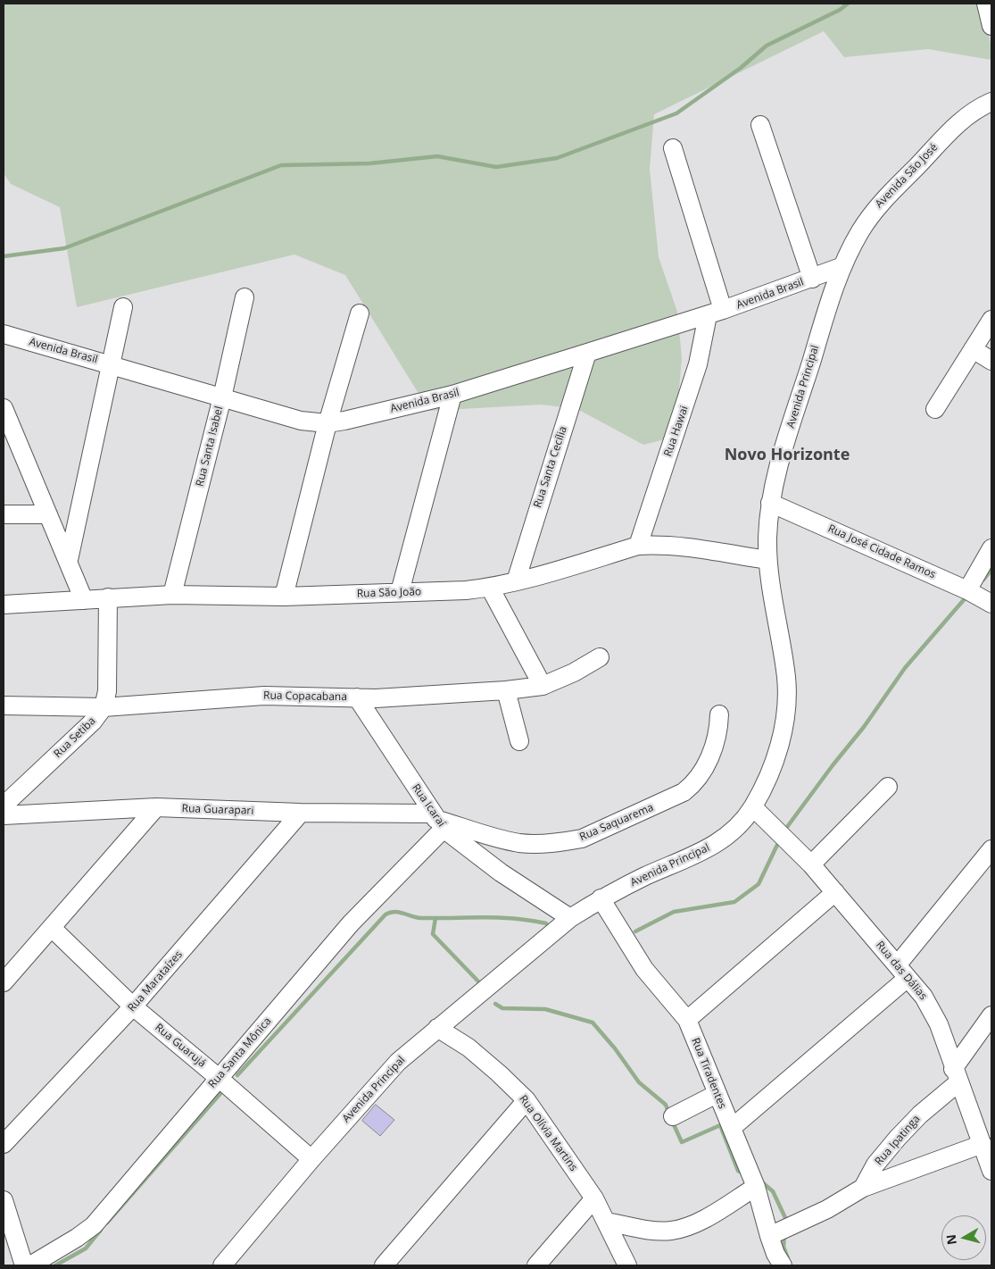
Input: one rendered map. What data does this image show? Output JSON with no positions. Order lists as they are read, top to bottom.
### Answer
{
  "streets": {
    "street": [
      "Avenida São José",
      "Avenida Brasil",
      "Avenida Principal",
      "Rua Hawai",
      "Rua Santa Isabel",
      "Rua Santa Cecília",
      "Rua José Cidade Ramos",
      "Rua São João",
      "Rua Copacabana",
      "Rua Setiba",
      "Rua Icaraí",
      "Rua Guarapari",
      "Rua Saquarema",
      "Rua das Dálias",
      "Rua Marataízes",
      "Rua Guarujá",
      "Rua Santa Mônica",
      "Rua Tiradentes",
      "Rua Olívia Martins",
      "Rua Ipatinga"
    ]
  },
  "crossings": [
    ["Avenida São José", "Avenida Brasil"],
    ["Avenida São José", "Avenida Principal"],
    ["Avenida Brasil", "Avenida Principal"],
    ["Avenida Brasil", "Rua Hawai"],
    ["Avenida Brasil", "Rua Santa Isabel"],
    ["Avenida Brasil", "Rua Santa Cecília"],
    ["Avenida Principal", "Rua José Cidade Ramos"],
    ["Avenida Principal", "Rua São João"],
    ["Avenida Principal", "Rua Icaraí"],
    ["Avenida Principal", "Rua das Dálias"],
    ["Avenida Principal", "Rua Guarujá"],
    ["Avenida Principal", "Rua Tiradentes"],
    ["Avenida Principal", "Rua Olívia Martins"],
    ["Rua Hawai", "Rua São João"],
    ["Rua Santa Isabel", "Rua São João"],
    ["Rua Santa Cecília", "Rua São João"],
    ["Rua São João", "Rua Setiba"],
    ["Rua Copacabana", "Rua Setiba"],
    ["Rua Copacabana", "Rua Icaraí"],
    ["Rua Icaraí", "Rua Guarapari"],
    ["Rua Icaraí", "Rua Saquarema"],
    ["Rua Icaraí", "Rua Santa Mônica"],
    ["Rua Guarapari", "Rua Saquarema"],
    ["Rua Guarapari", "Rua Marataízes"],
    ["Rua Guarapari", "Rua Santa Mônica"],
    ["Rua Saquarema", "Rua Santa Mônica"],
    ["Rua das Dálias", "Rua Ipatinga"],
    ["Rua Marataízes", "Rua Guarujá"],
    ["Rua Guarujá", "Rua Santa Mônica"]
  ],
  "districts": ["Novo Horizonte"],
  "north": "left"
}
